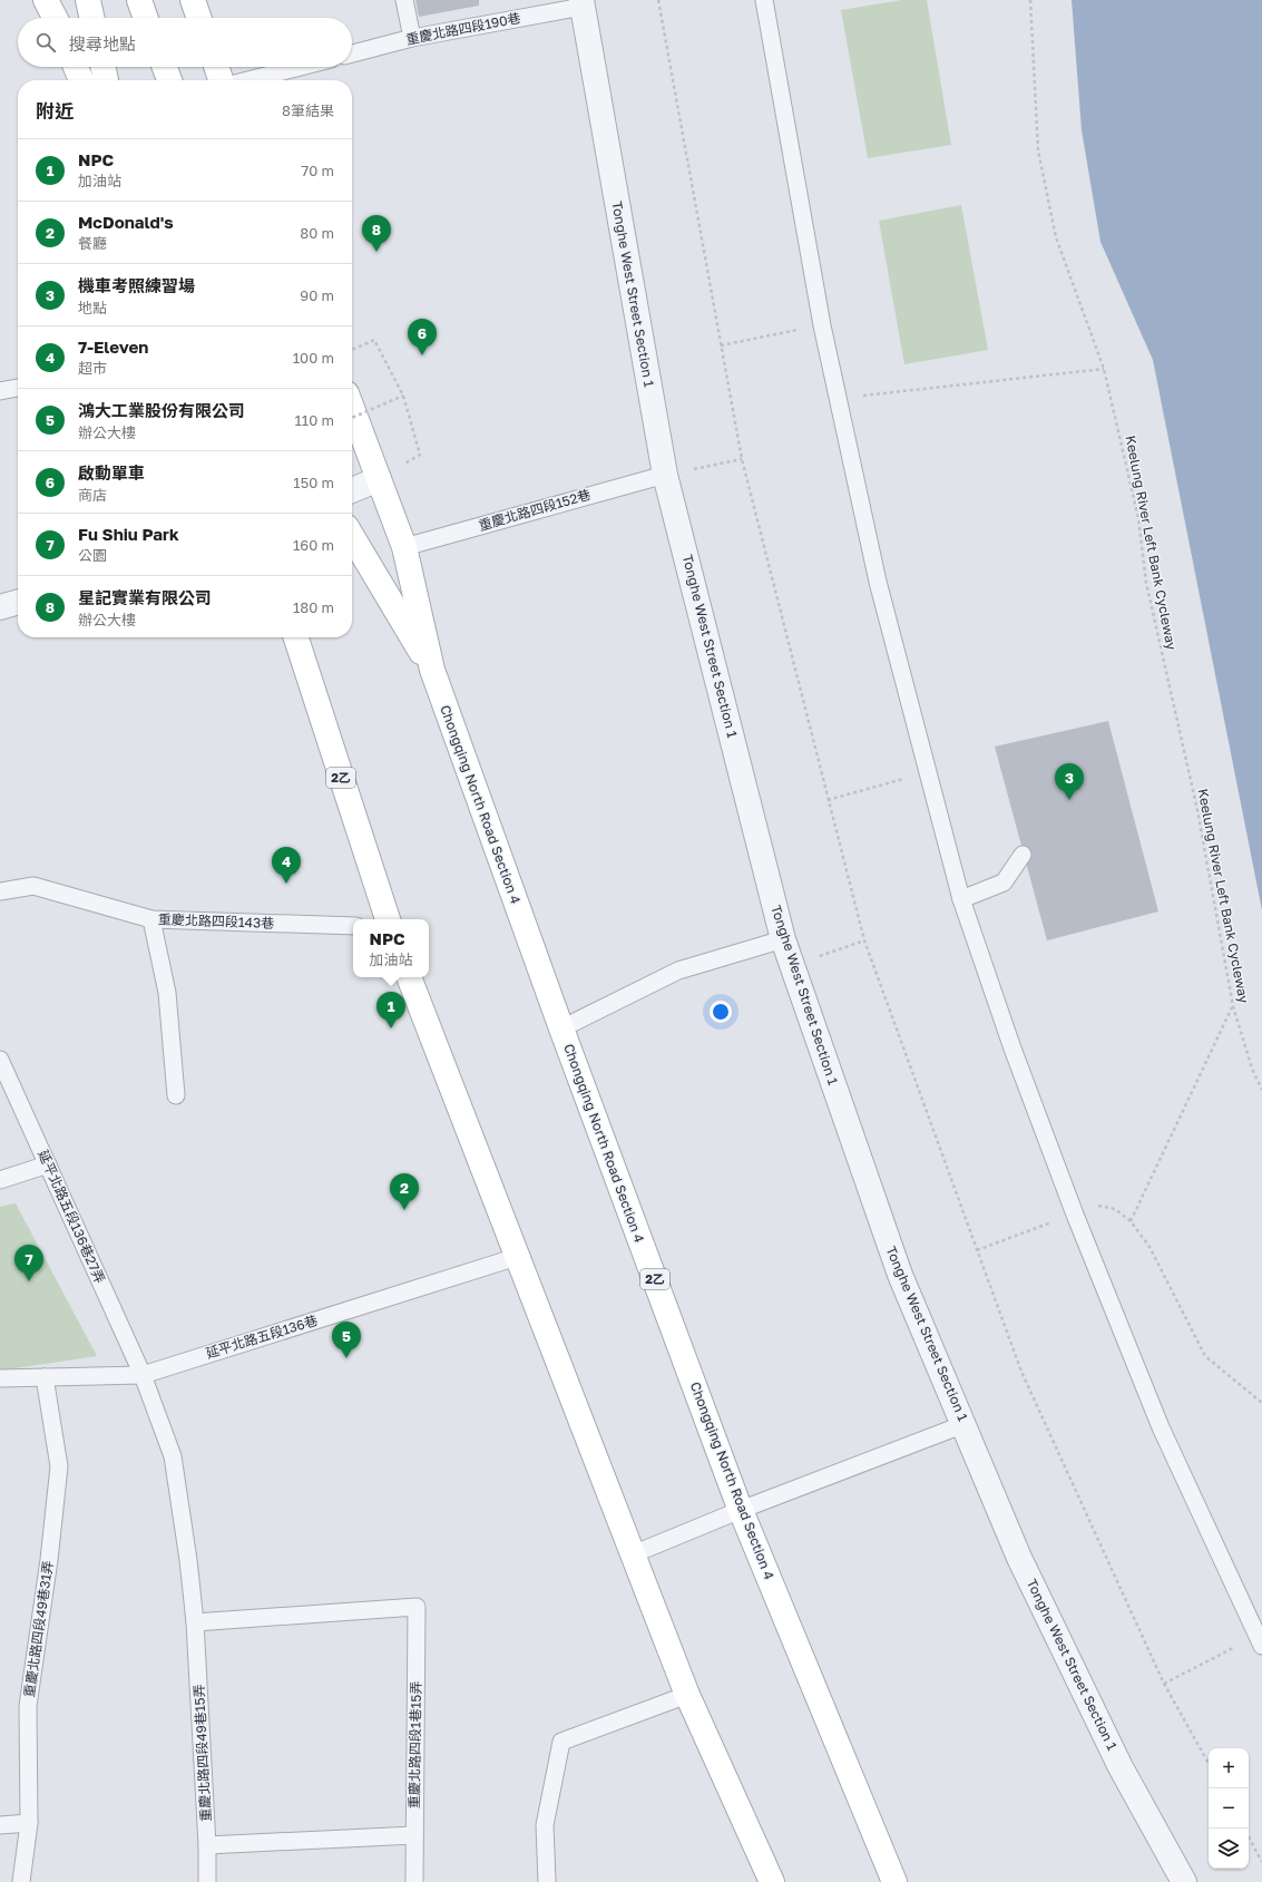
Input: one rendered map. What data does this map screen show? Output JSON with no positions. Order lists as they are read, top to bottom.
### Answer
{
  "streets": {
    "main road": ["2乙", "Chongqing North Road Section 4"],
    "street": ["Tonghe West Street Section 1"],
    "lane": [
      "重慶北路四段190巷",
      "重慶北路四段152巷",
      "重慶北路四段143巷",
      "延平北路五段136巷27弄",
      "延平北路五段136巷",
      "重慶北路四段49巷31弄",
      "重慶北路四段1巷15弄",
      "重慶北路四段49巷15弄"
    ],
    "path": ["Keelung River Left Bank Cycleway"]
  },
  "crossings": [
    ["重慶北路四段190巷", "Tonghe West Street Section 1"],
    ["Tonghe West Street Section 1", "重慶北路四段152巷"],
    ["重慶北路四段152巷", "Chongqing North Road Section 4"],
    ["延平北路五段136巷27弄", "延平北路五段136巷"],
    ["延平北路五段136巷27弄", "重慶北路四段49巷15弄"],
    ["延平北路五段136巷", "重慶北路四段49巷31弄"],
    ["延平北路五段136巷", "重慶北路四段49巷15弄"],
    ["重慶北路四段1巷15弄", "重慶北路四段49巷15弄"]
  ],
  "page": {
    "search": "搜尋地點",
    "heading": ["附近", "8筆結果"],
    "list": [
      {
        "mark": "1",
        "name": "NPC",
        "note": "加油站",
        "value": "70 m"
      },
      {
        "mark": "2",
        "name": "McDonald's",
        "note": "餐廳",
        "value": "80 m"
      },
      {
        "mark": "3",
        "name": "機車考照練習場",
        "note": "地點",
        "value": "90 m"
      },
      {
        "mark": "4",
        "name": "7-Eleven",
        "note": "超市",
        "value": "100 m"
      },
      {
        "mark": "5",
        "name": "鴻大工業股份有限公司",
        "note": "辦公大樓",
        "value": "110 m"
      },
      {
        "mark": "6",
        "name": "啟動單車",
        "note": "商店",
        "value": "150 m"
      },
      {
        "mark": "7",
        "name": "Fu Shiu Park",
        "note": "公園",
        "value": "160 m"
      },
      {
        "mark": "8",
        "name": "星記實業有限公司",
        "note": "辦公大樓",
        "value": "180 m"
      }
    ],
    "pins": [
      "8",
      "6",
      "3",
      "4",
      "1",
      "2",
      "7",
      "5"
    ],
    "popup": ["NPC", "加油站"],
    "map_buttons": ["+", "−"]
  }
}
